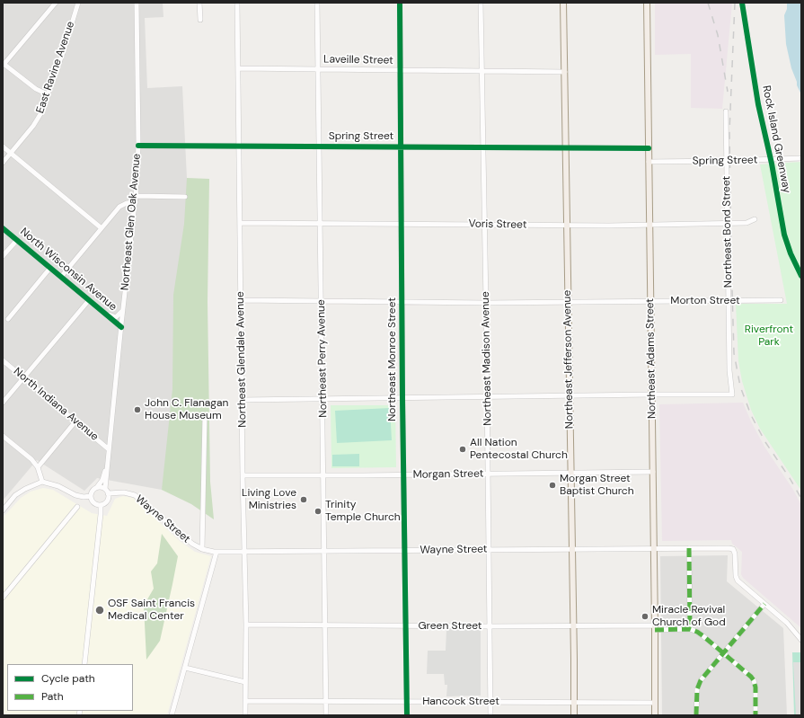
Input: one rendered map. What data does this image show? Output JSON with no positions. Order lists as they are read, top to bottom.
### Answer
{
  "streets": {
    "main road": ["Northeast Adams Street", "Northeast Jefferson Avenue"],
    "street": [
      "Laveille Street",
      "East Ravine Avenue",
      "Spring Street",
      "Northeast Glen Oak Avenue",
      "Voris Street",
      "Northeast Bond Street",
      "North Wisconsin Avenue",
      "Morton Street",
      "Northeast Perry Avenue",
      "Northeast Madison Avenue",
      "Northeast Glendale Avenue",
      "Northeast Monroe Street",
      "North Indiana Avenue",
      "Morgan Street",
      "Wayne Street",
      "Green Street",
      "Hancock Street"
    ],
    "cycle path": ["Rock Island Greenway"]
  },
  "crossings": [
    ["Laveille Street", "Northeast Perry Avenue"],
    ["Laveille Street", "Northeast Madison Avenue"],
    ["Laveille Street", "Northeast Glendale Avenue"],
    ["Laveille Street", "Northeast Monroe Street"],
    ["Laveille Street", "Northeast Jefferson Avenue"],
    ["Spring Street", "Northeast Glen Oak Avenue"],
    ["Spring Street", "Northeast Bond Street"],
    ["Spring Street", "Northeast Perry Avenue"],
    ["Spring Street", "Northeast Madison Avenue"],
    ["Spring Street", "Northeast Adams Street"],
    ["Spring Street", "Northeast Glendale Avenue"],
    ["Spring Street", "Northeast Monroe Street"],
    ["Spring Street", "Northeast Jefferson Avenue"],
    ["Northeast Glen Oak Avenue", "North Wisconsin Avenue"],
    ["Northeast Glen Oak Avenue", "North Indiana Avenue"],
    ["Northeast Glen Oak Avenue", "Wayne Street"],
    ["Voris Street", "Northeast Bond Street"],
    ["Voris Street", "Northeast Perry Avenue"],
    ["Voris Street", "Northeast Madison Avenue"],
    ["Voris Street", "Northeast Adams Street"],
    ["Voris Street", "Northeast Glendale Avenue"],
    ["Voris Street", "Northeast Monroe Street"],
    ["Voris Street", "Northeast Jefferson Avenue"],
    ["Northeast Bond Street", "Morton Street"],
    ["Northeast Bond Street", "Northeast Adams Street"],
    ["Morton Street", "Northeast Perry Avenue"],
    ["Morton Street", "Northeast Madison Avenue"],
    ["Morton Street", "Northeast Adams Street"],
    ["Morton Street", "Northeast Glendale Avenue"],
    ["Morton Street", "Northeast Monroe Street"],
    ["Morton Street", "Northeast Jefferson Avenue"],
    ["Northeast Perry Avenue", "Morgan Street"],
    ["Northeast Perry Avenue", "Wayne Street"],
    ["Northeast Perry Avenue", "Green Street"],
    ["Northeast Perry Avenue", "Hancock Street"],
    ["Northeast Madison Avenue", "Morgan Street"],
    ["Northeast Madison Avenue", "Wayne Street"],
    ["Northeast Madison Avenue", "Green Street"],
    ["Northeast Madison Avenue", "Hancock Street"],
    ["Northeast Adams Street", "Morgan Street"],
    ["Northeast Adams Street", "Wayne Street"],
    ["Northeast Adams Street", "Green Street"],
    ["Northeast Adams Street", "Hancock Street"],
    ["Northeast Glendale Avenue", "Morgan Street"],
    ["Northeast Glendale Avenue", "Wayne Street"],
    ["Northeast Glendale Avenue", "Green Street"],
    ["Northeast Glendale Avenue", "Hancock Street"],
    ["Northeast Monroe Street", "Morgan Street"],
    ["Northeast Monroe Street", "Wayne Street"],
    ["Northeast Monroe Street", "Green Street"],
    ["Northeast Monroe Street", "Hancock Street"],
    ["Northeast Jefferson Avenue", "Morgan Street"],
    ["Northeast Jefferson Avenue", "Wayne Street"],
    ["Northeast Jefferson Avenue", "Green Street"],
    ["Northeast Jefferson Avenue", "Hancock Street"]
  ],
  "parks": ["Riverfront Park"],
  "places": [
    "John C. Flanagan House Museum",
    "All Nation Pentecostal Church",
    "Morgan Street Baptist Church",
    "Living Love Ministries",
    "Trinity Temple Church",
    "OSF Saint Francis Medical Center",
    "Miracle Revival Church of God"
  ],
  "legend": ["Cycle path", "Path"]
}
